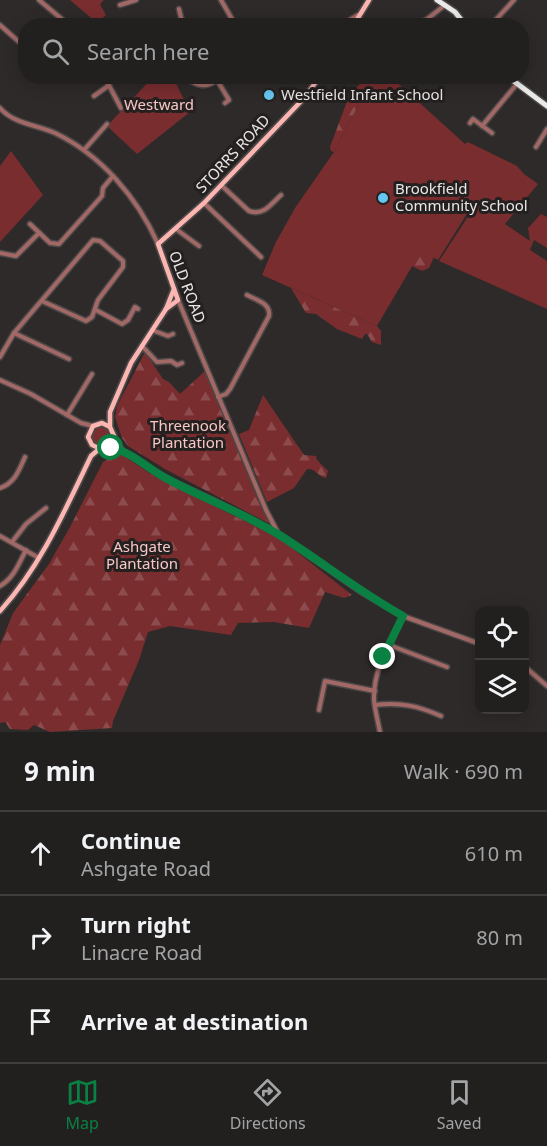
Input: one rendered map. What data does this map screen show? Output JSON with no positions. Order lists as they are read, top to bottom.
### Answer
{
  "streets": {
    "main road": ["STORRS ROAD", "OLD ROAD"]
  },
  "crossings": [
    ["STORRS ROAD", "OLD ROAD"]
  ],
  "parks": ["Westward", "Threenook Plantation", "Ashgate Plantation"],
  "places": ["Westfield Infant School", "Brookfield Community School"],
  "page": {
    "search": "Search here",
    "heading": ["9 min", "Walk · 690 m"],
    "list": [
      ["Continue", "Ashgate Road", "610 m"],
      ["Turn right", "Linacre Road", "80 m"],
      "Arrive at destination"
    ],
    "nav": ["Map", "Directions", "Saved"]
  }
}
